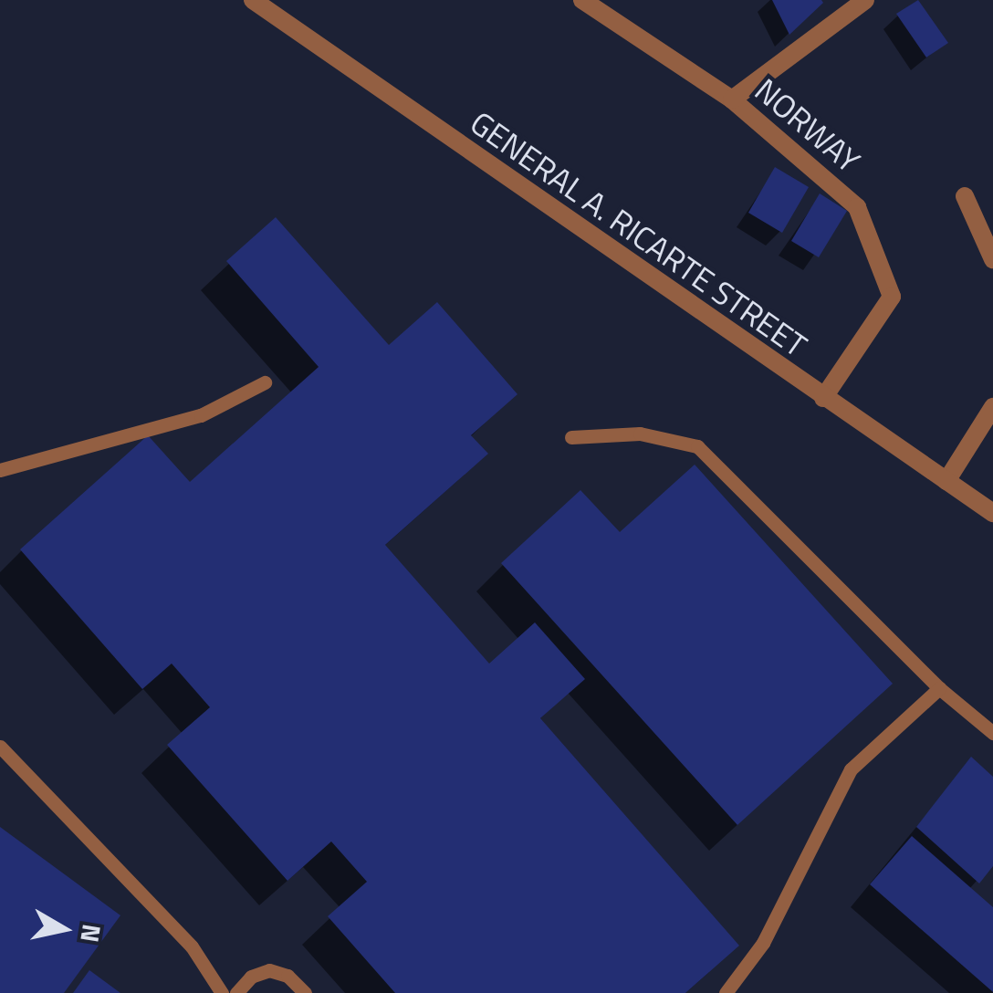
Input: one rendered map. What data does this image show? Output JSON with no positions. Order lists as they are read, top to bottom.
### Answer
{
  "streets": {
    "street": ["NORWAY", "GENERAL A. RICARTE STREET"]
  },
  "crossings": [
    ["NORWAY", "GENERAL A. RICARTE STREET"]
  ],
  "north": "right"
}
